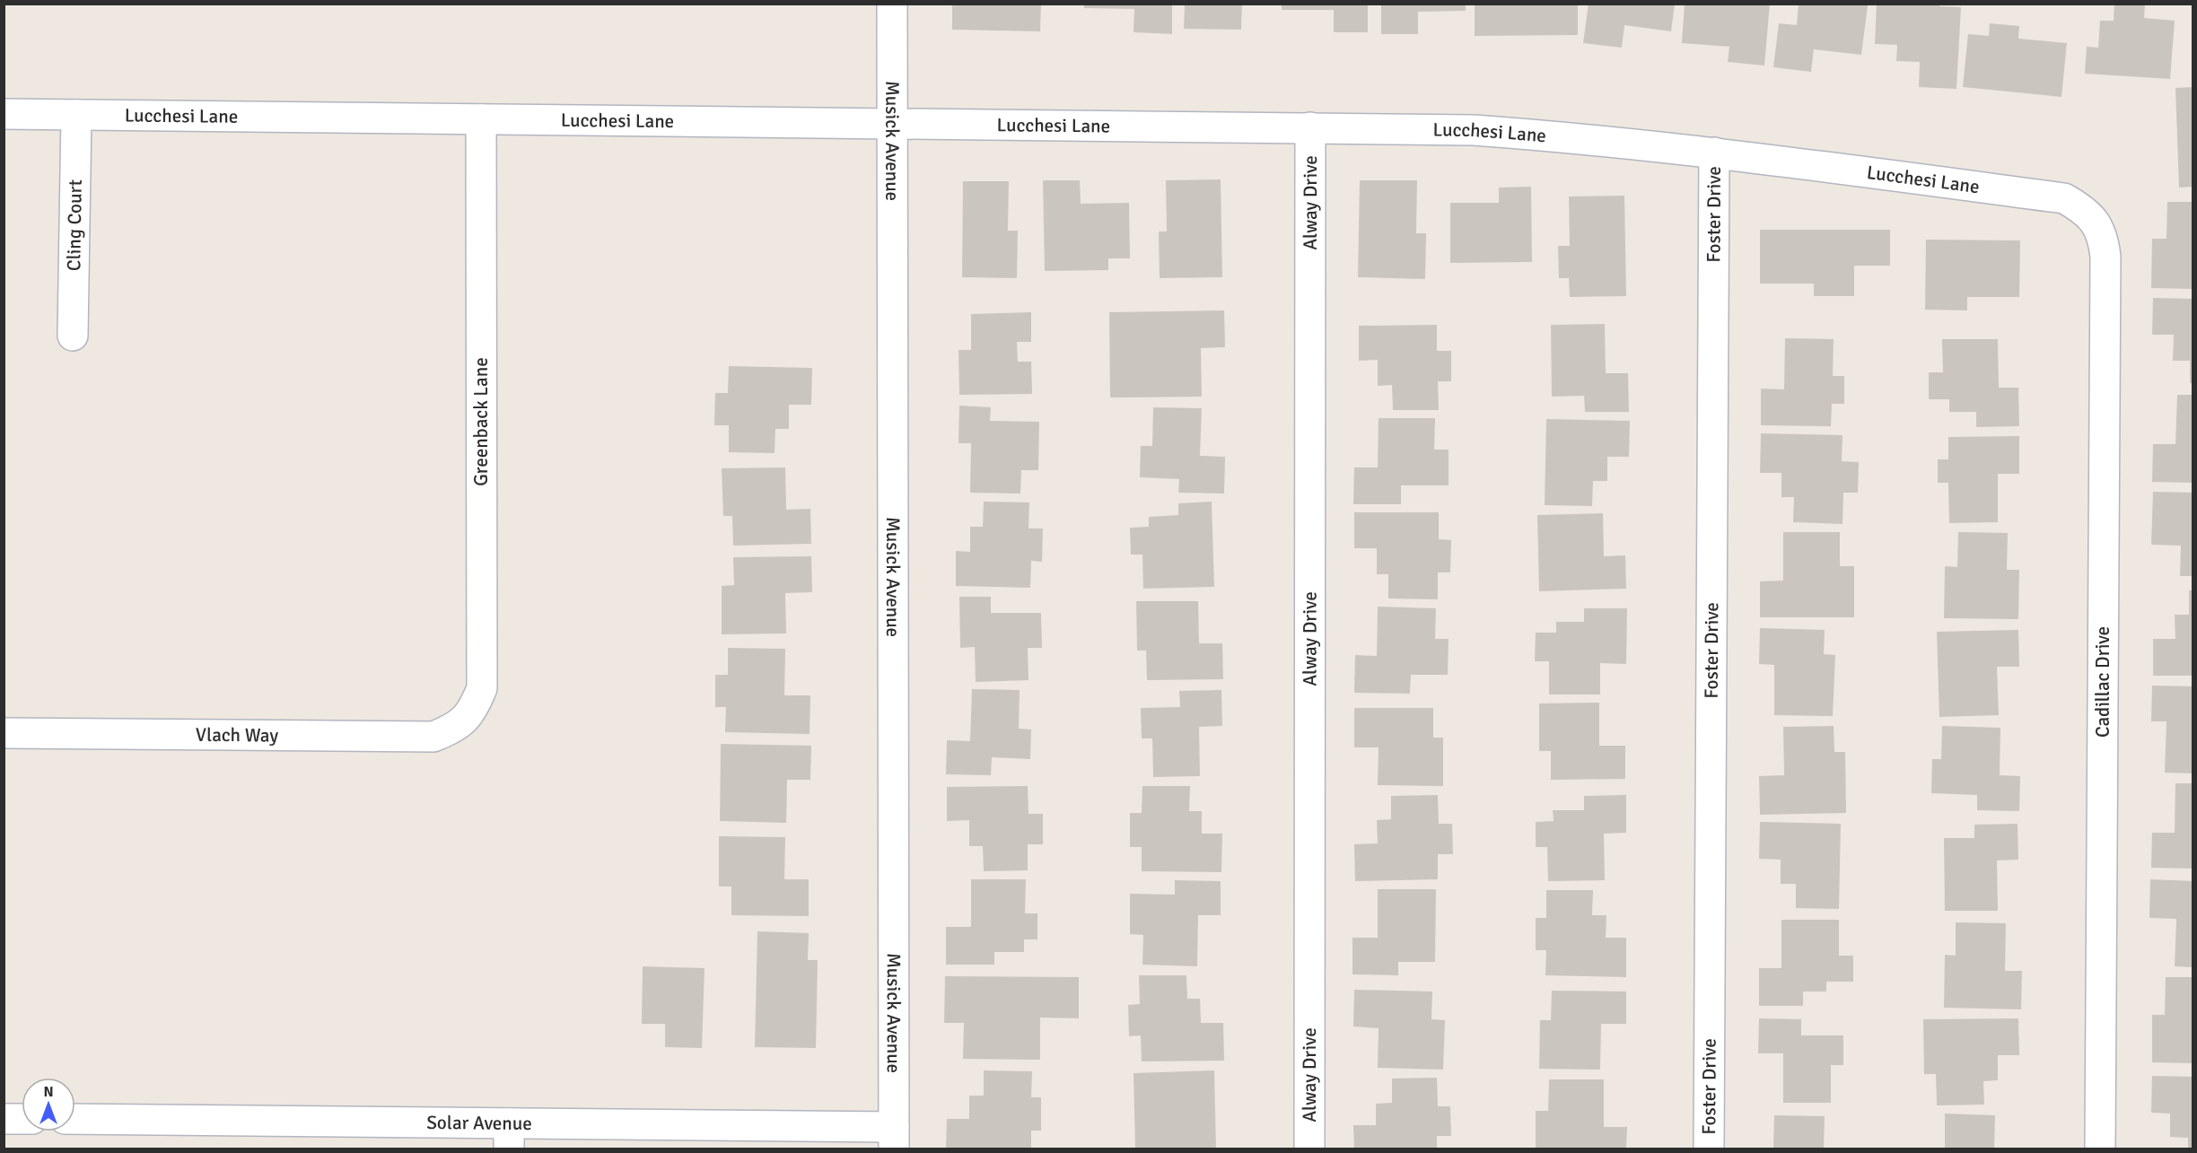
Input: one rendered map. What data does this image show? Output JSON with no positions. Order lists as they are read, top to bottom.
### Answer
{
  "streets": {
    "street": [
      "Lucchesi Lane",
      "Musick Avenue",
      "Alway Drive",
      "Foster Drive",
      "Cling Court",
      "Greenback Lane",
      "Cadillac Drive",
      "Vlach Way",
      "Solar Avenue"
    ]
  },
  "crossings": [
    ["Lucchesi Lane", "Musick Avenue"],
    ["Lucchesi Lane", "Alway Drive"],
    ["Lucchesi Lane", "Foster Drive"],
    ["Lucchesi Lane", "Cling Court"],
    ["Lucchesi Lane", "Greenback Lane"],
    ["Lucchesi Lane", "Cadillac Drive"],
    ["Musick Avenue", "Solar Avenue"],
    ["Greenback Lane", "Vlach Way"]
  ],
  "north": "top"
}
